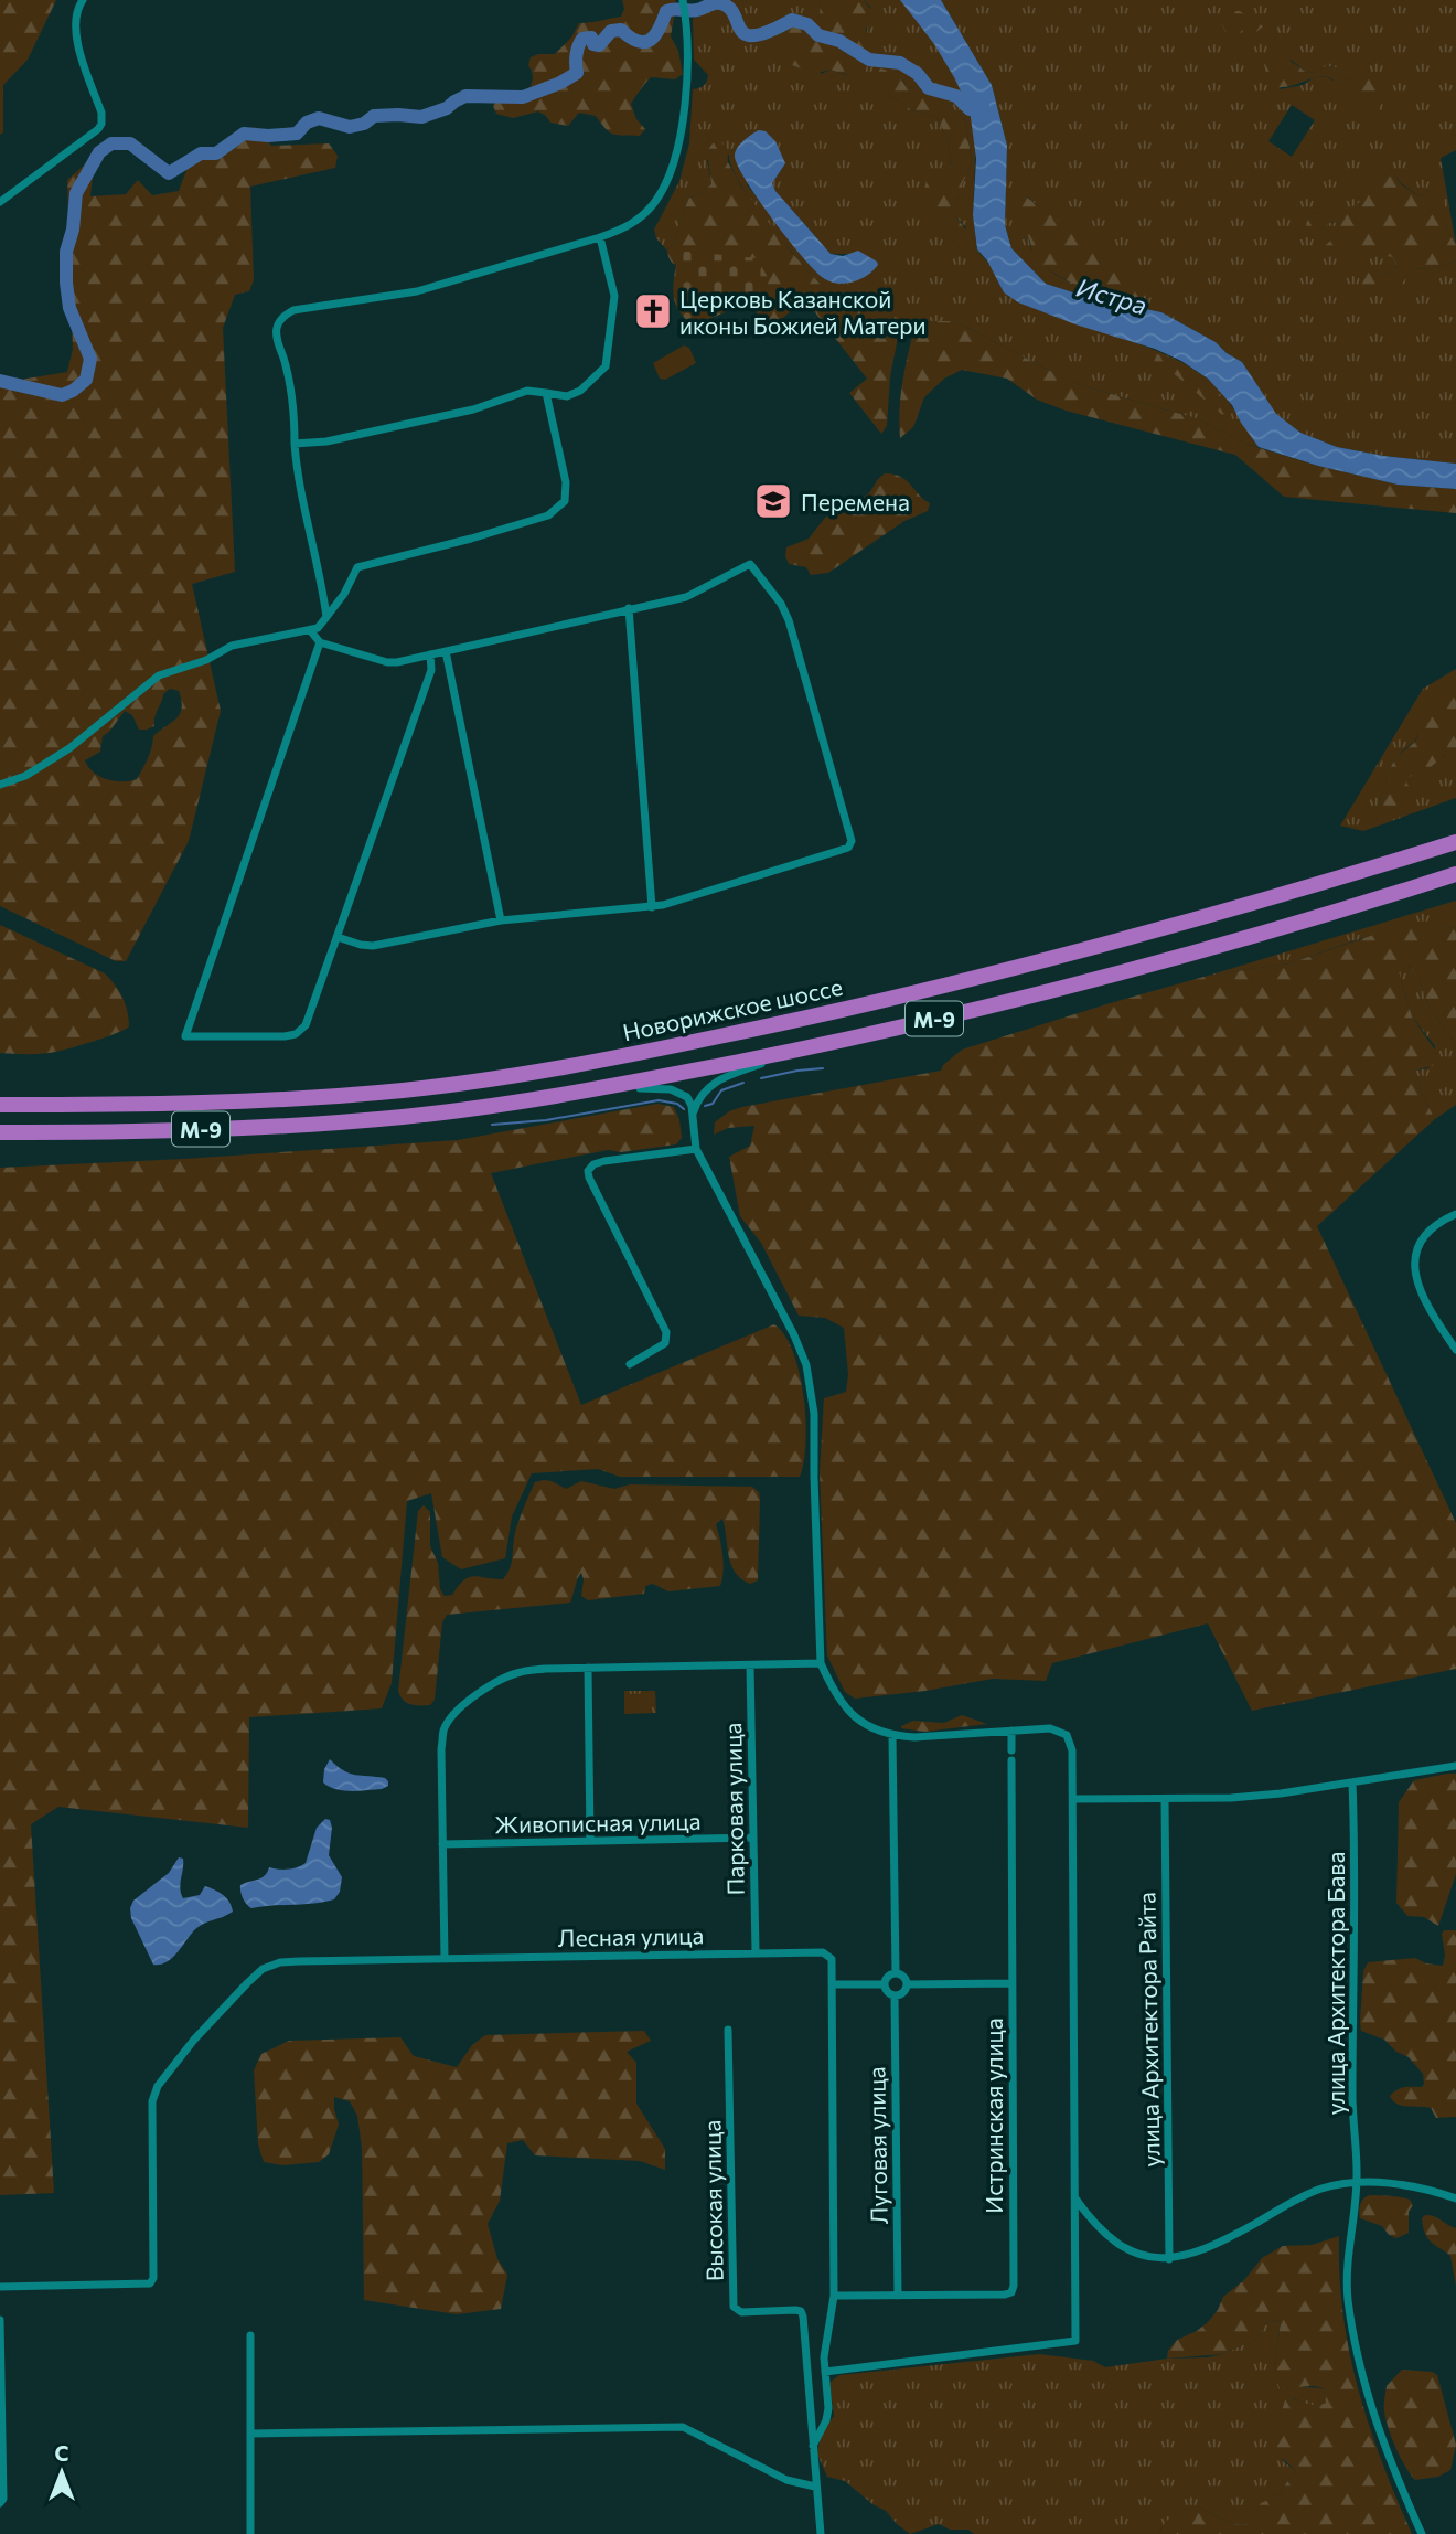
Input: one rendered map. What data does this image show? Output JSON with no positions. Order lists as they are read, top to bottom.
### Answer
{
  "streets": {
    "highway": ["Новорижское шоссе", "М-9"],
    "street": [
      "Парковая улица",
      "Живописная улица",
      "Лесная улица",
      "улица Архитектора Бава",
      "улица Архитектора Райта",
      "Истринская улица",
      "Луговая улица",
      "Высокая улица"
    ]
  },
  "crossings": [
    ["Парковая улица", "Живописная улица"],
    ["Парковая улица", "Лесная улица"],
    ["Истринская улица", "Луговая улица"]
  ],
  "water": ["Истра"],
  "places": {
    "church": ["Церковь Казанской иконы Божией Матери"],
    "school or university": ["Перемена"]
  },
  "north": "top"
}
